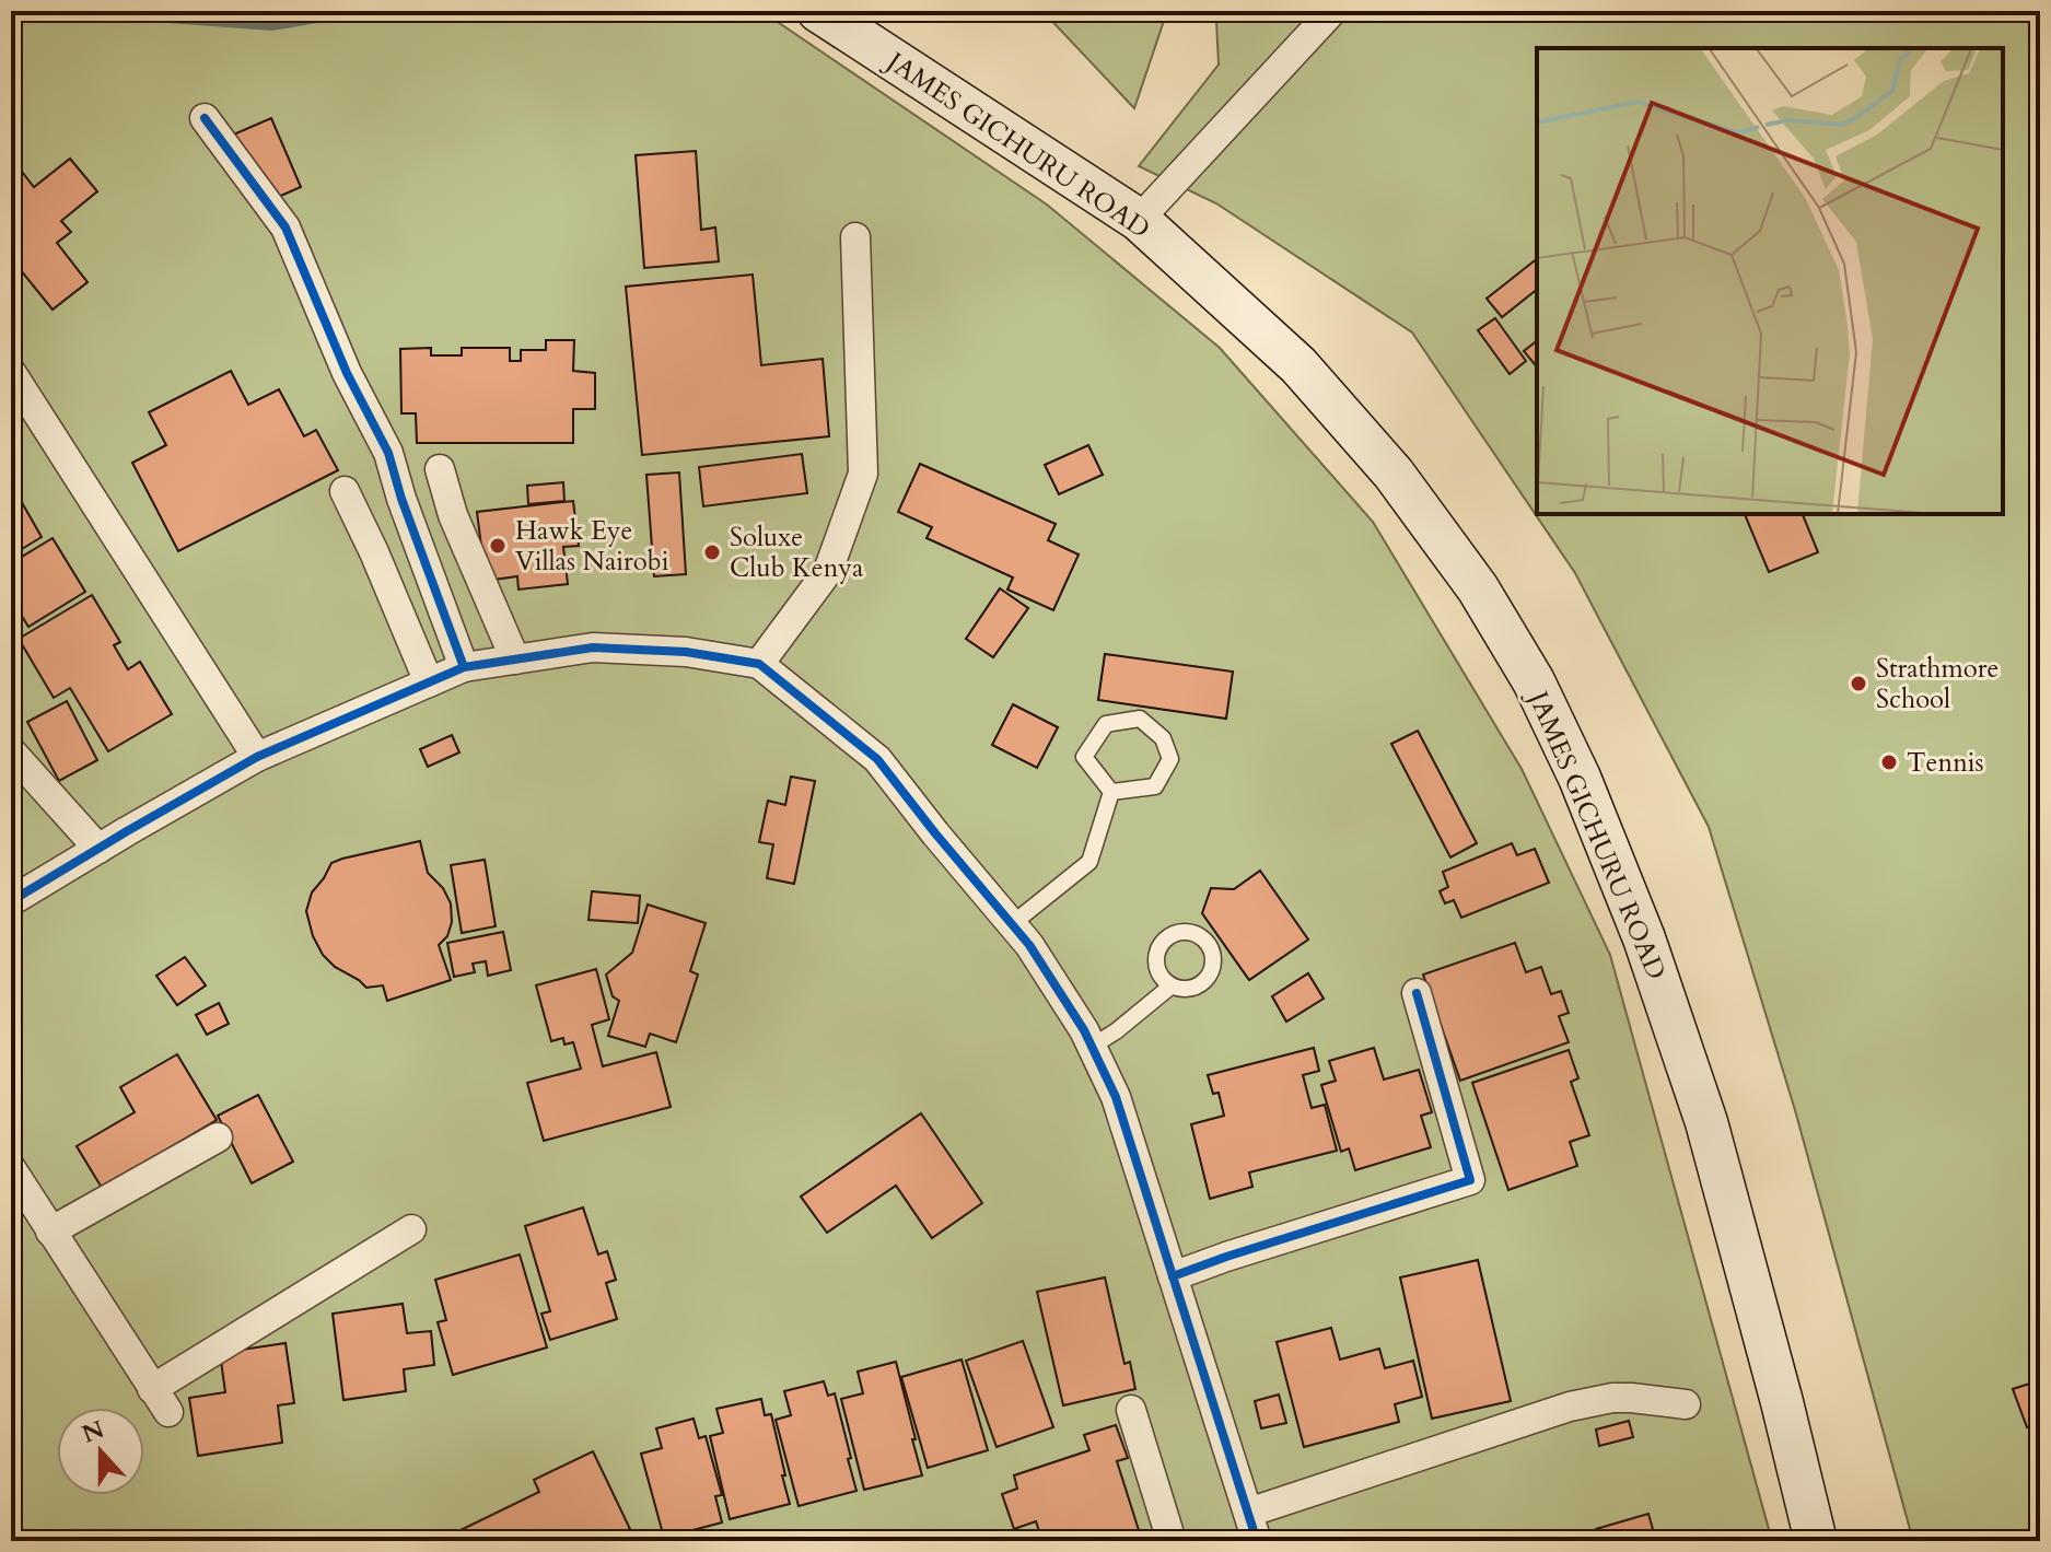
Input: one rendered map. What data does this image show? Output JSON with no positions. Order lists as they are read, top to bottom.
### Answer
{
  "streets": {
    "main road": ["JAMES GICHURU ROAD"]
  },
  "places": [
    "Hawk Eye Villas Nairobi",
    "Soluxe Club Kenya",
    "Strathmore School",
    "Tennis"
  ],
  "north": "top"
}
